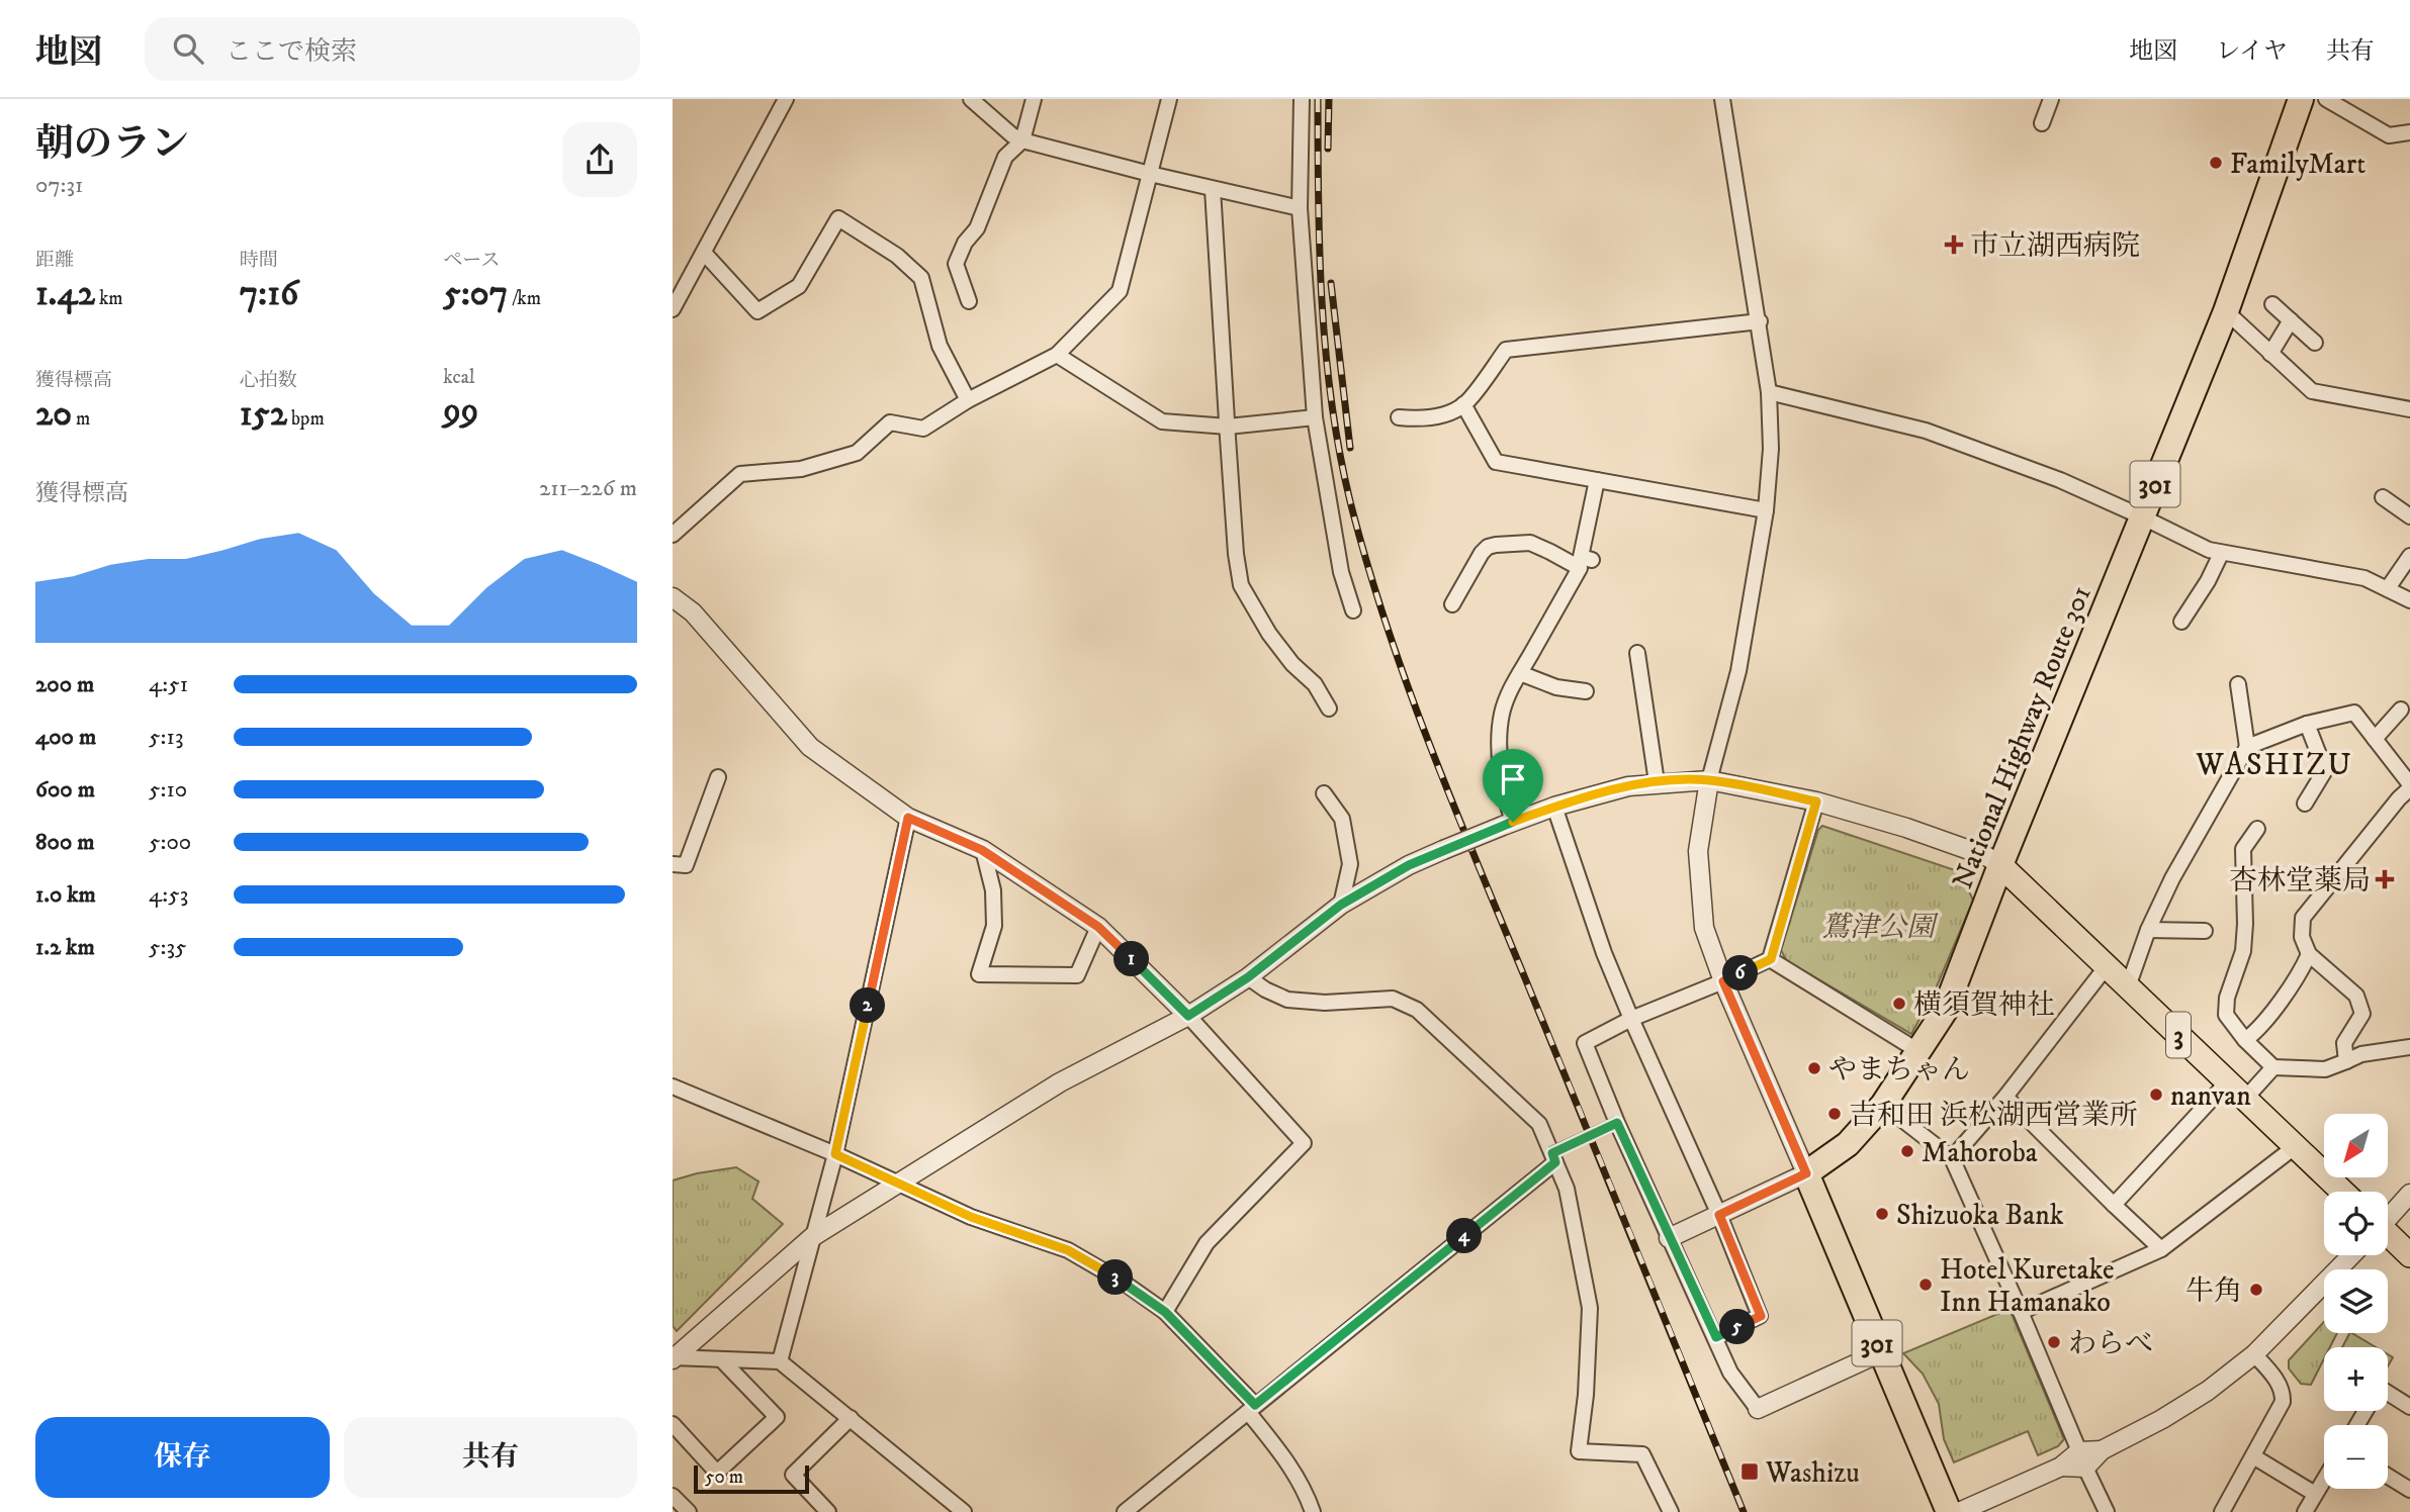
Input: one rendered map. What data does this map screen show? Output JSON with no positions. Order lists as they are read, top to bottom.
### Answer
{
  "streets": {
    "highway": ["301", "National Highway Route 301"],
    "main road": ["3"]
  },
  "crossings": [
    ["301", "National Highway Route 301"],
    ["National Highway Route 301", "3"]
  ],
  "districts": ["WASHIZU"],
  "parks": ["鷲津公園"],
  "places": {
    "other": [
      "FamilyMart",
      "横須賀神社",
      "やまちゃん",
      "nanvan",
      "吉和田 浜松湖西営業所",
      "Mahoroba",
      "Shizuoka Bank",
      "Hotel Kuretake Inn Hamanako",
      "牛角",
      "わらべ"
    ],
    "health": ["市立湖西病院", "杏林堂薬局"],
    "transit": ["Washizu"]
  },
  "scale_bar": "50 m",
  "north": "bottom left",
  "page": {
    "header": "地図",
    "search": "ここで検索",
    "nav": ["地図", "レイヤ", "共有"],
    "heading": ["朝のラン", "07:31"],
    "stats": [
      ["距離", "1.42 km"],
      ["時間", "7:16"],
      ["ペース", "5:07 /km"],
      ["獲得標高", "20 m"],
      ["心拍数", "152 bpm"],
      ["kcal", "99"]
    ],
    "chart": ["獲得標高", "211–226 m"],
    "list": [
      {
        "name": "200 m",
        "note": "4:51"
      },
      {
        "name": "400 m",
        "note": "5:13"
      },
      {
        "name": "600 m",
        "note": "5:10"
      },
      {
        "name": "800 m",
        "note": "5:00"
      },
      {
        "name": "1.0 km",
        "note": "4:53"
      },
      {
        "name": "1.2 km",
        "note": "5:35"
      }
    ],
    "pins": [
      "1",
      "6",
      "2",
      "4",
      "3",
      "5"
    ],
    "map_buttons": ["+", "−"],
    "buttons": ["保存", "共有"],
    "scale": "50 m"
  }
}
